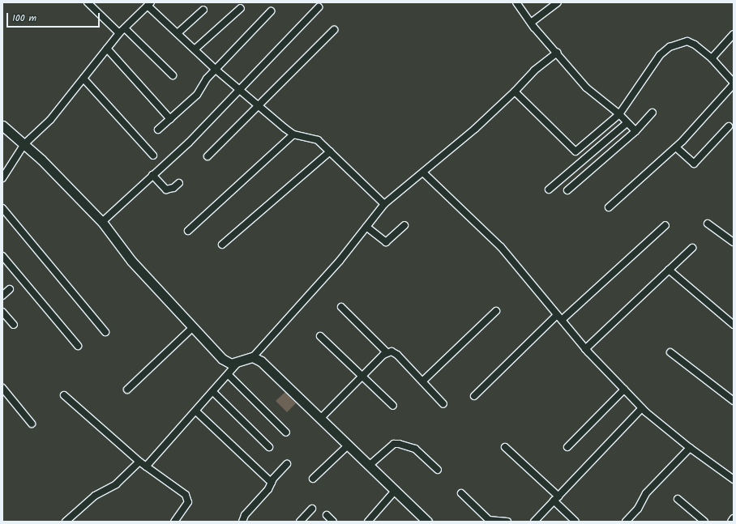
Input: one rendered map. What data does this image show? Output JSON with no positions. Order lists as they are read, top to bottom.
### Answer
{
  "scale_bar": "100 m"
}
